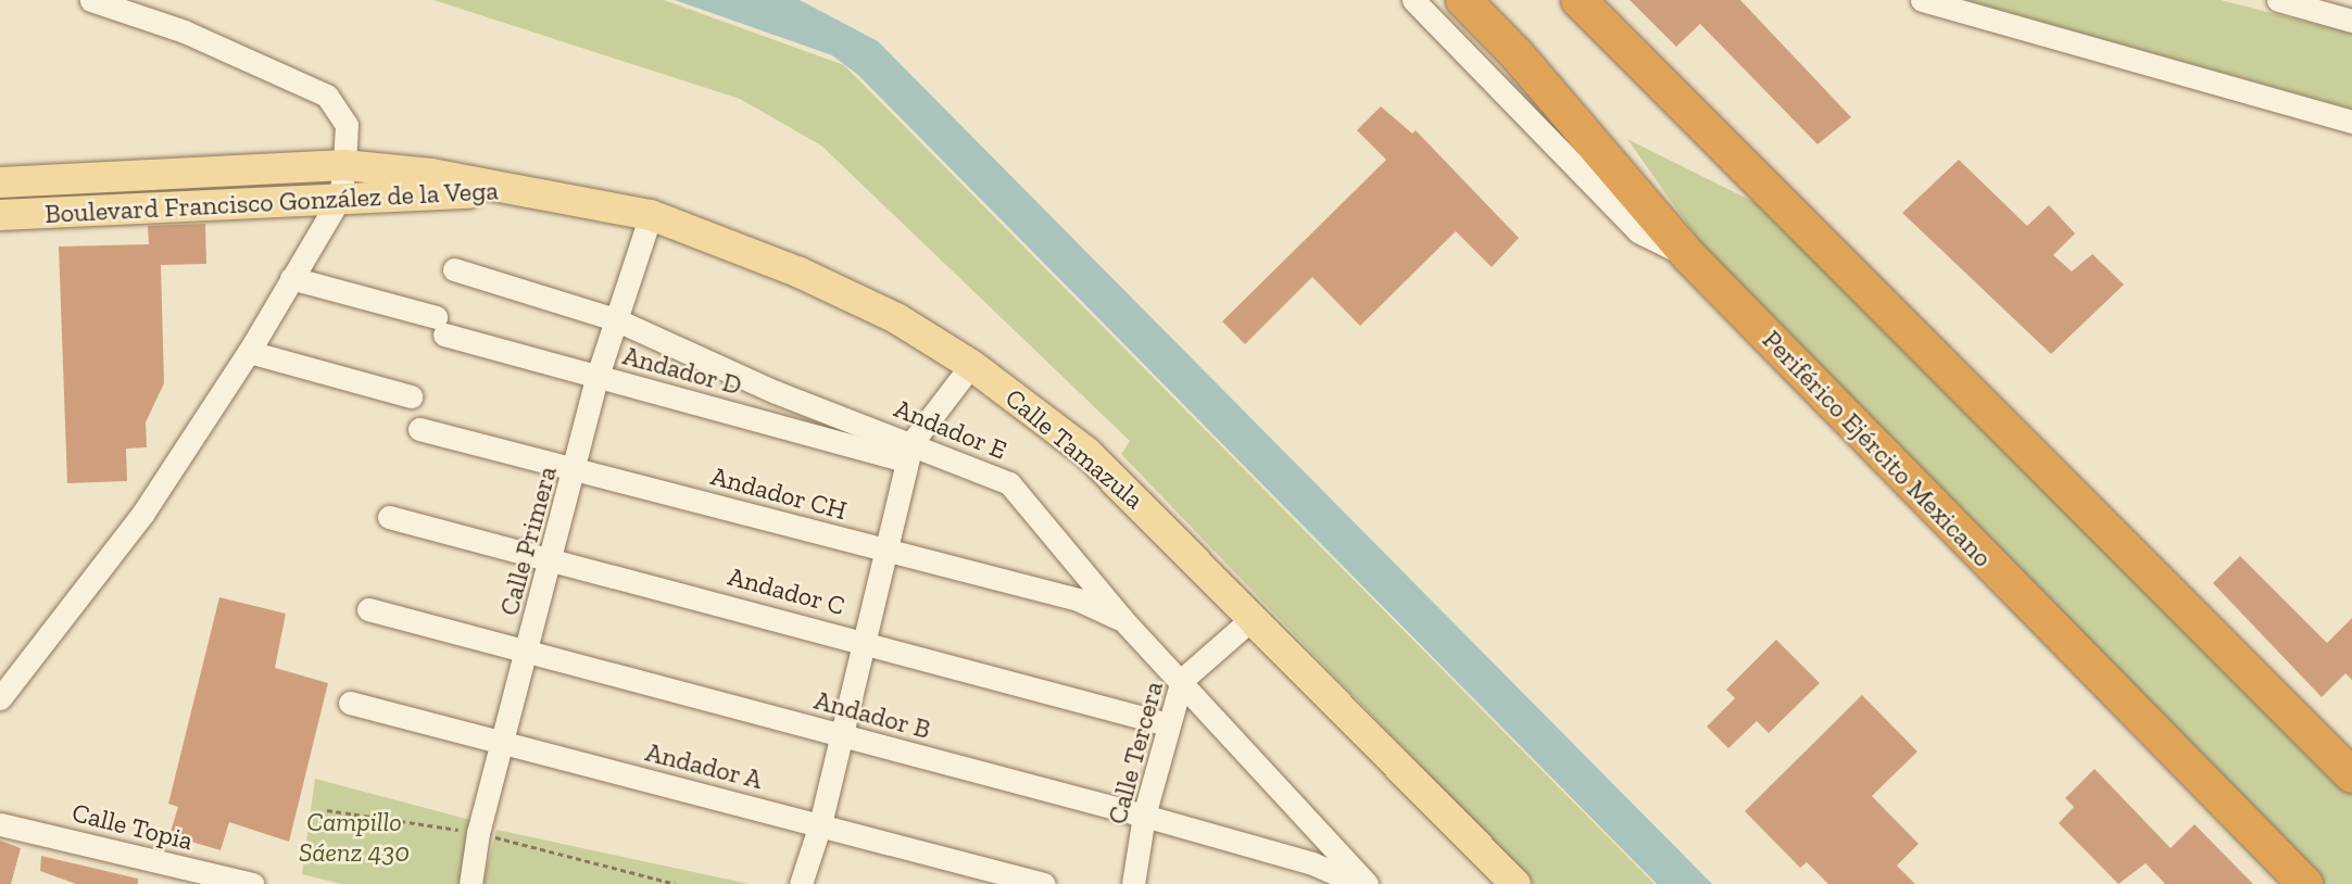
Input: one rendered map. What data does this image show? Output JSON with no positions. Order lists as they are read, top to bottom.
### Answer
{
  "streets": {
    "highway": ["Periférico Ejército Mexicano"],
    "main road": ["Boulevard Francisco González de la Vega", "Calle Tamazula"],
    "street": [
      "Andador D",
      "Andador E",
      "Andador CH",
      "Calle Primera",
      "Andador C",
      "Andador B",
      "Calle Tercera",
      "Andador A",
      "Calle Topia"
    ]
  },
  "crossings": [
    ["Boulevard Francisco González de la Vega", "Calle Tamazula"],
    ["Andador D", "Andador E"],
    ["Andador D", "Calle Primera"],
    ["Andador E", "Andador CH"],
    ["Andador E", "Calle Primera"],
    ["Andador E", "Calle Tercera"],
    ["Calle Tamazula", "Calle Primera"],
    ["Calle Tamazula", "Calle Tercera"],
    ["Andador CH", "Calle Primera"],
    ["Calle Primera", "Andador C"],
    ["Calle Primera", "Andador B"],
    ["Calle Primera", "Andador A"],
    ["Andador C", "Calle Tercera"],
    ["Andador B", "Calle Tercera"]
  ],
  "parks": ["Campillo Sáenz 430"]
}
